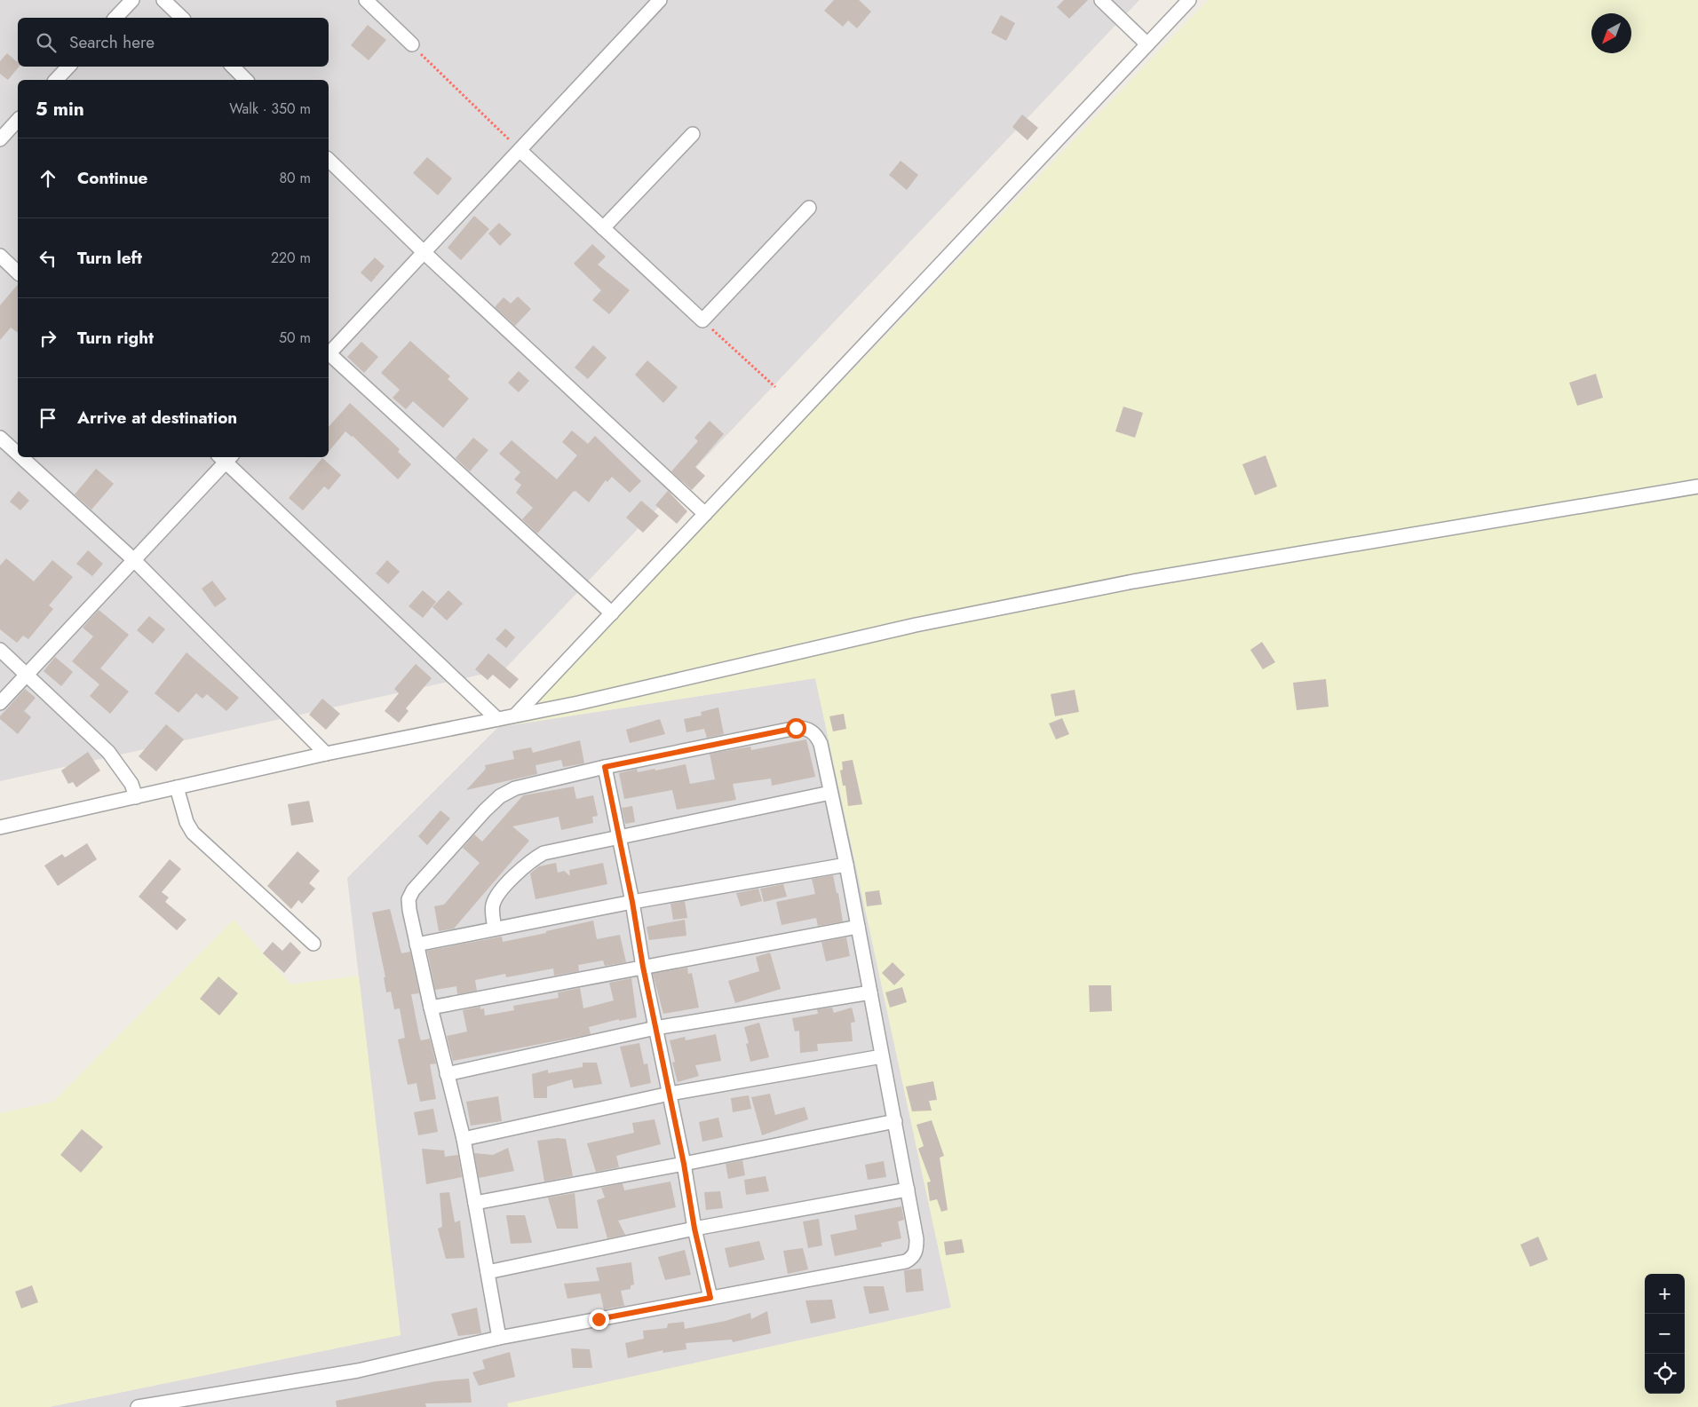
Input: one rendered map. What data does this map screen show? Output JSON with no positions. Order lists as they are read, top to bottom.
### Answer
{
  "north": "bottom left",
  "page": {
    "search": "Search here",
    "heading": ["5 min", "Walk · 350 m"],
    "list": [
      ["Continue", "80 m"],
      ["Turn left", "220 m"],
      ["Turn right", "50 m"],
      "Arrive at destination"
    ],
    "map_buttons": ["+", "−"]
  }
}
